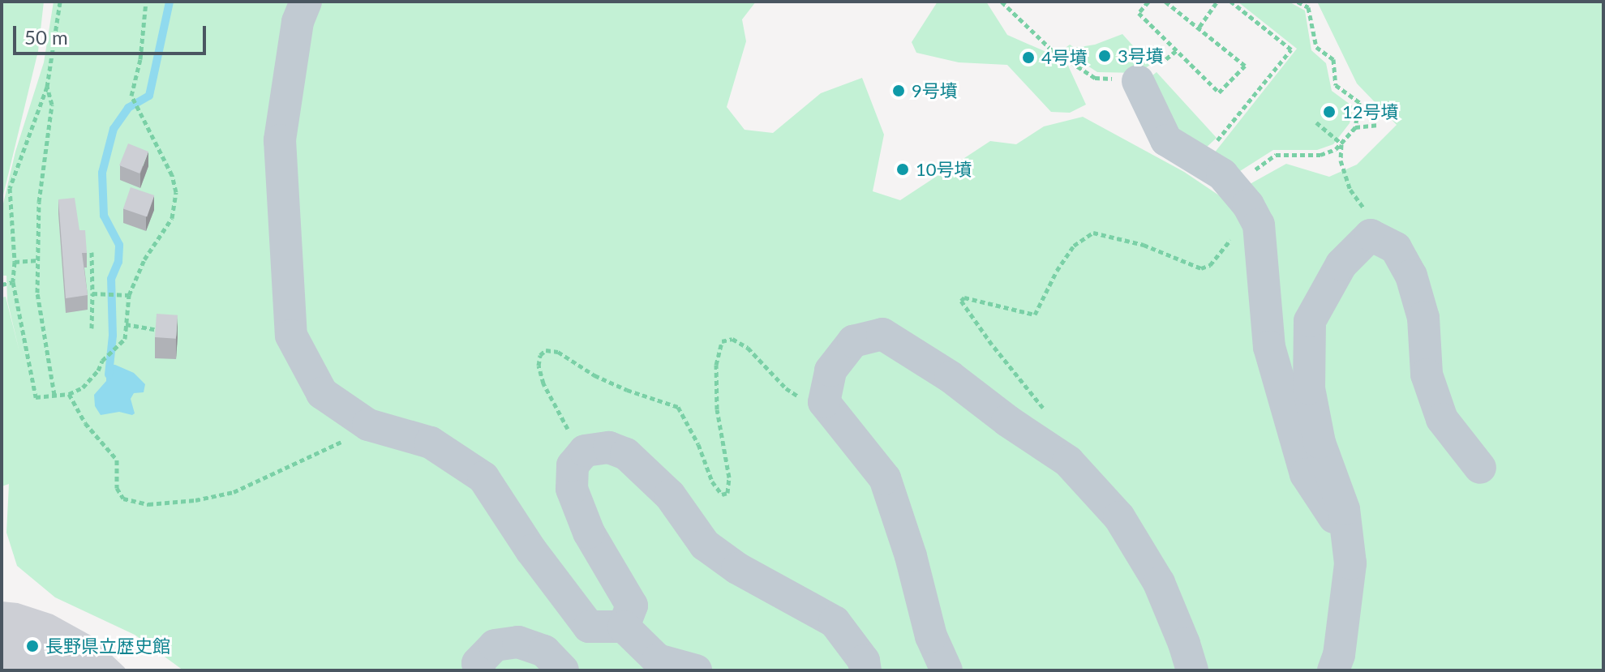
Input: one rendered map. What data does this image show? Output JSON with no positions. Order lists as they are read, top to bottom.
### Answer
{
  "places": [
    "3号墳",
    "4号墳",
    "9号墳",
    "12号墳",
    "10号墳",
    "長野県立歴史館"
  ],
  "scale_bar": "50 m"
}
